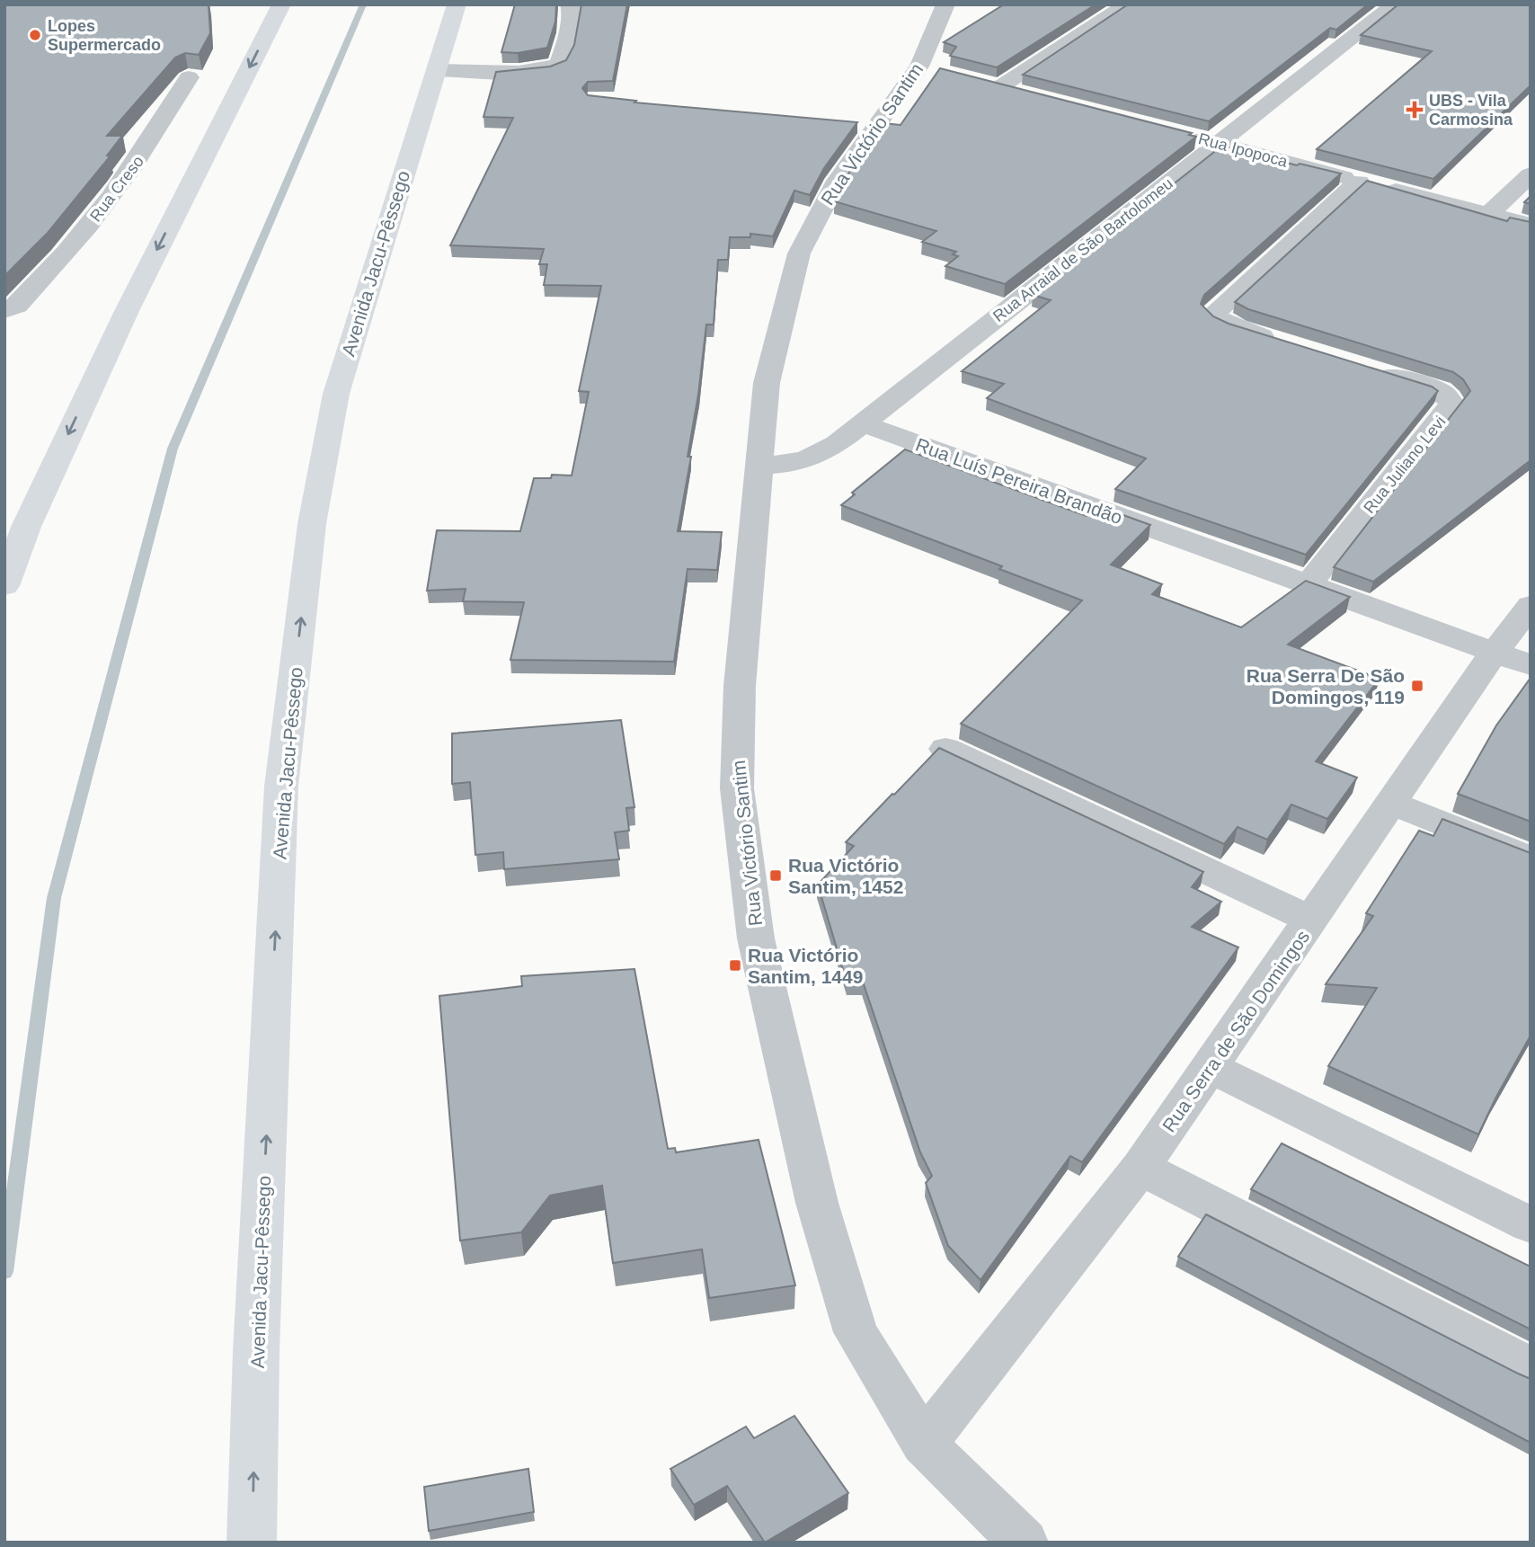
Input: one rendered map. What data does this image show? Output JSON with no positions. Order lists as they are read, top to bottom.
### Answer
{
  "streets": {
    "highway": ["Avenida Jacu-Pêssego"],
    "street": [
      "Rua Victório Santim",
      "Rua Ipopoca",
      "Rua Creso",
      "Rua Arraial de São Bartolomeu",
      "Rua Juliano Levi",
      "Rua Luís Pereira Brandão",
      "Rua Serra de São Domingos"
    ]
  },
  "crossings": [
    ["Rua Victório Santim", "Rua Arraial de São Bartolomeu"],
    ["Rua Victório Santim", "Rua Serra de São Domingos"],
    ["Rua Ipopoca", "Rua Arraial de São Bartolomeu"],
    ["Rua Arraial de São Bartolomeu", "Rua Luís Pereira Brandão"],
    ["Rua Juliano Levi", "Rua Luís Pereira Brandão"],
    ["Rua Luís Pereira Brandão", "Rua Serra de São Domingos"]
  ],
  "places": {
    "other": ["Lopes Supermercado"],
    "health": ["UBS - Vila Carmosina"],
    "transit": ["Rua Serra De São Domingos, 119", "Rua Victório Santim, 1452", "Rua Victório Santim, 1449"]
  }
}
